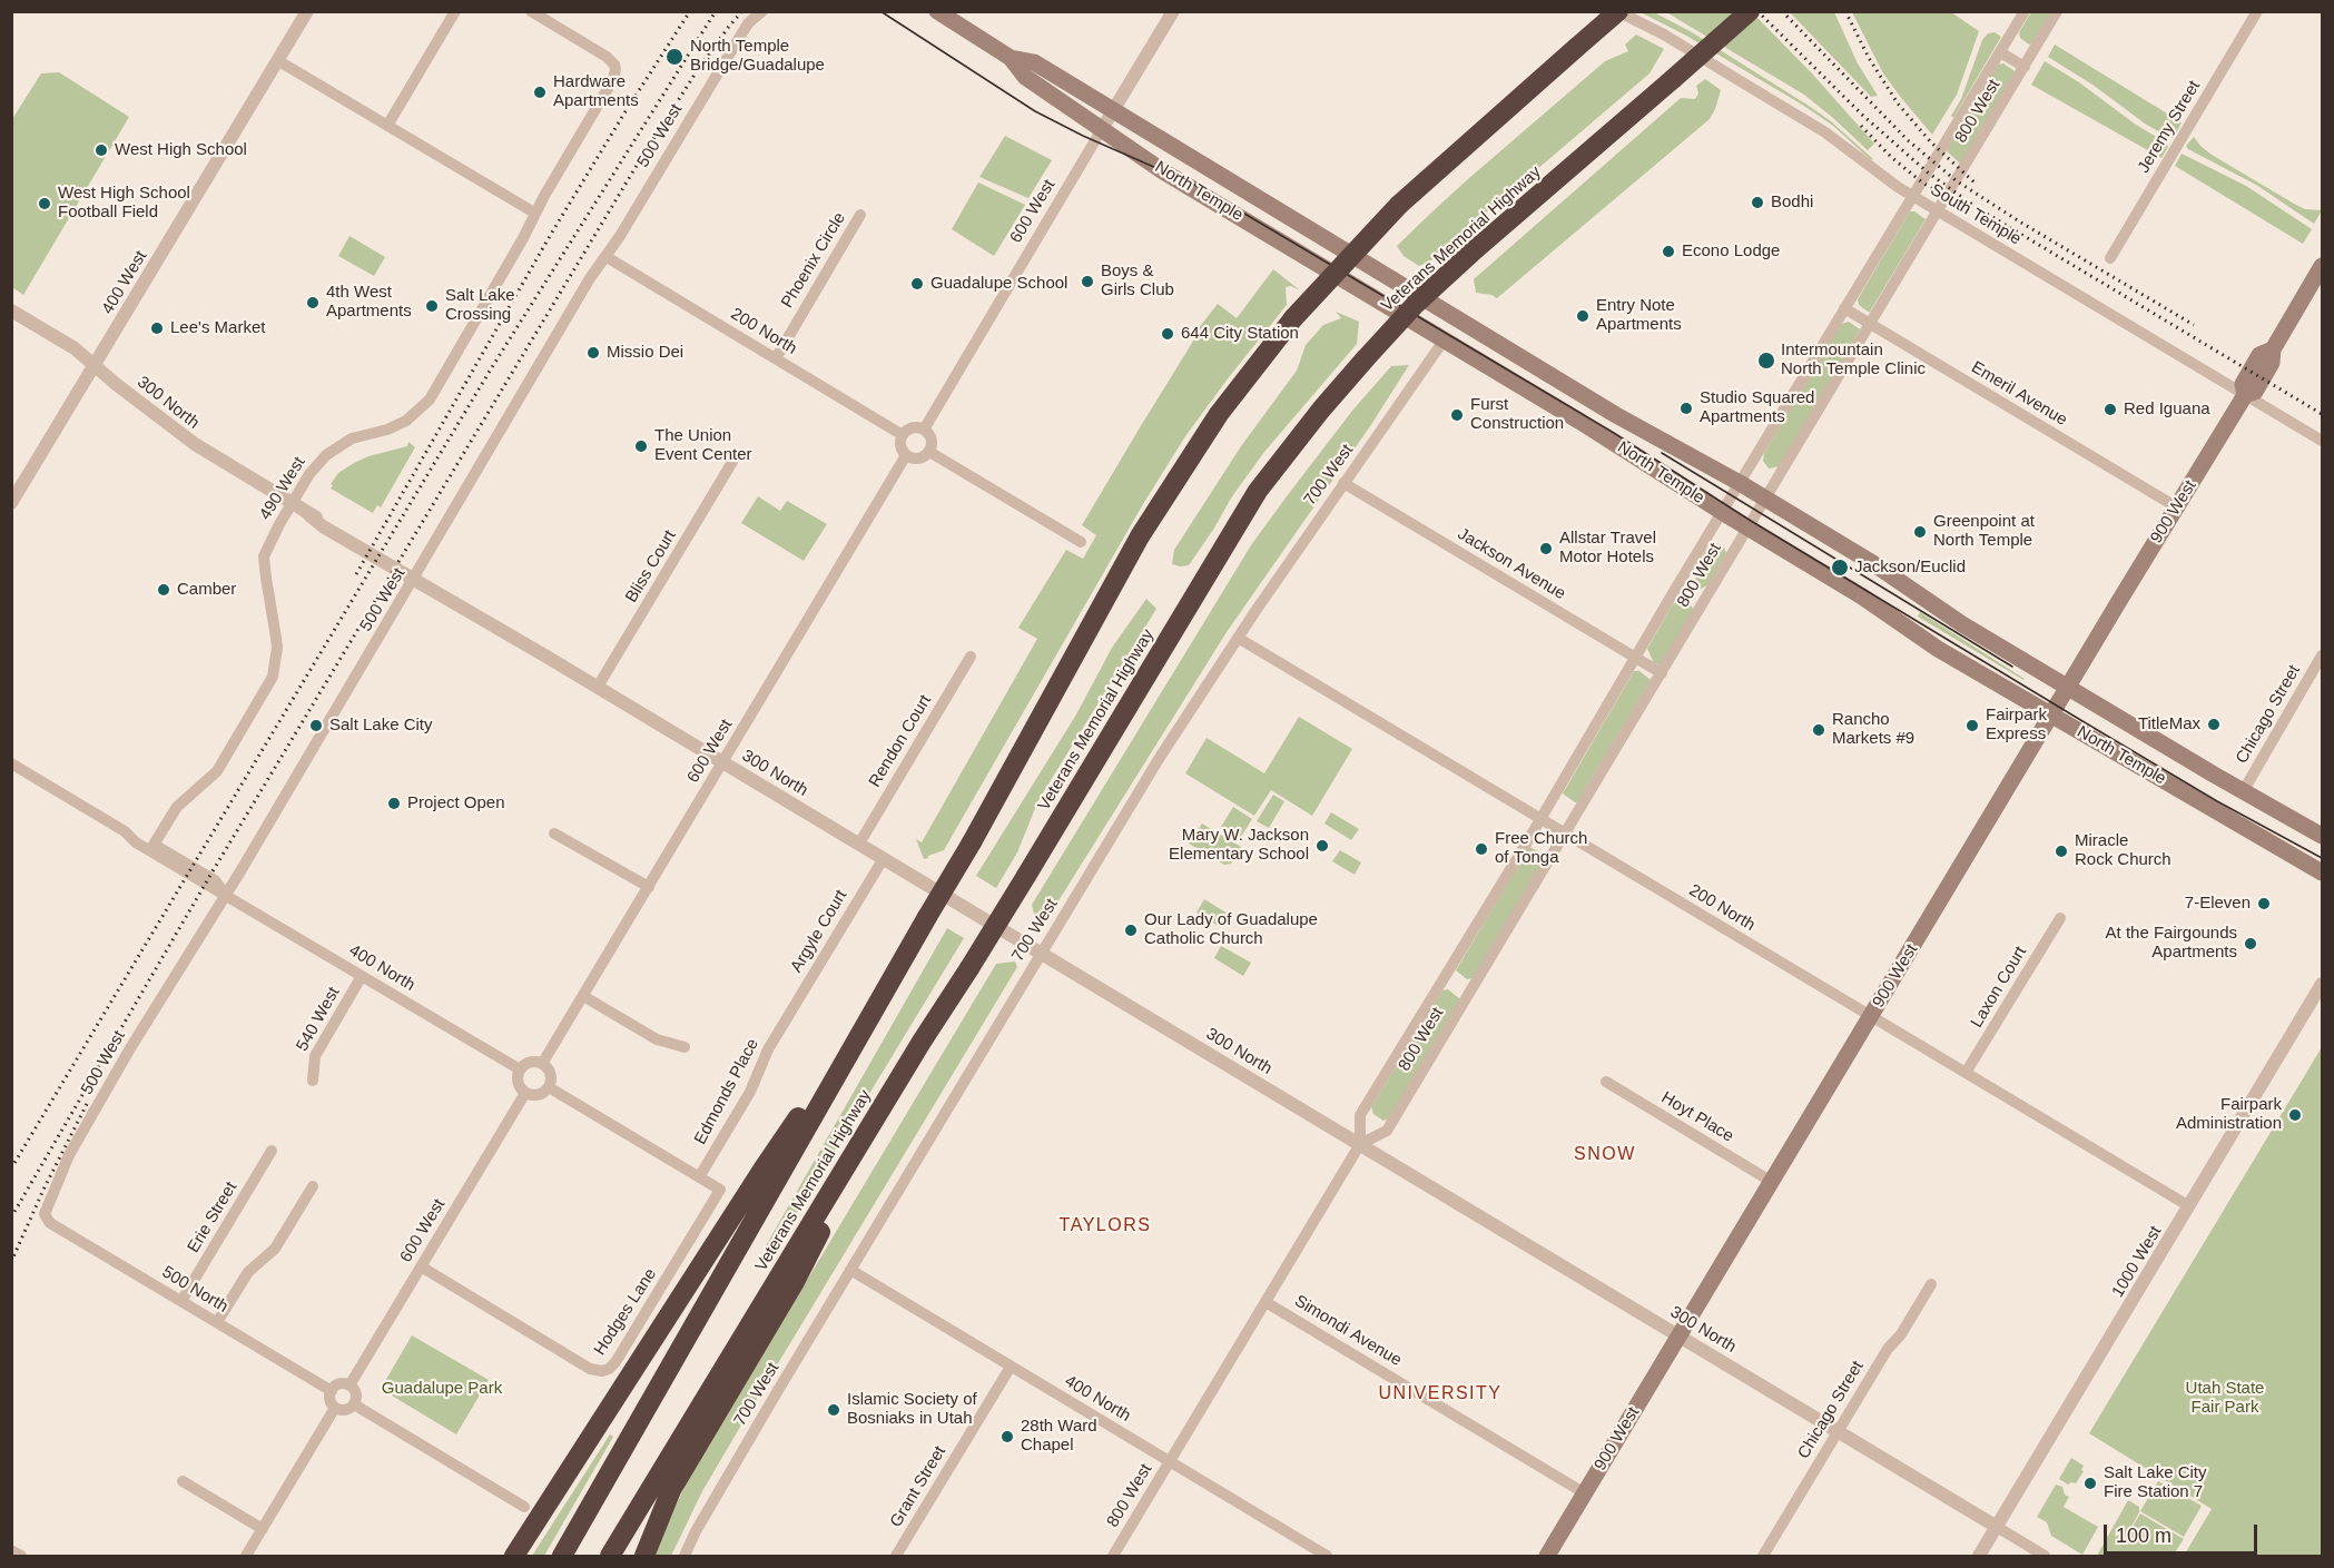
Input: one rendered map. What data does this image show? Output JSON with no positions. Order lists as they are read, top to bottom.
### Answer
{
  "streets": {
    "highway": ["Veterans Memorial Highway"],
    "main road": ["North Temple", "900 West"],
    "street": [
      "800 West",
      "Jeremy Street",
      "500 West",
      "600 West",
      "South Temple",
      "Phoenix Circle",
      "400 West",
      "200 North",
      "Emeril Avenue",
      "300 North",
      "700 West",
      "490 West",
      "Jackson Avenue",
      "Bliss Court",
      "Chicago Street",
      "Rendon Court",
      "Argyle Court",
      "400 North",
      "Laxon Court",
      "540 West",
      "Edmonds Place",
      "Hoyt Place",
      "Erie Street",
      "1000 West",
      "500 North",
      "Hodges Lane",
      "Simondi Avenue",
      "Grant Street"
    ]
  },
  "crossings": [
    ["800 West", "North Temple"],
    ["800 West", "South Temple"],
    ["800 West", "200 North"],
    ["800 West", "Emeril Avenue"],
    ["800 West", "300 North"],
    ["800 West", "Jackson Avenue"],
    ["800 West", "400 North"],
    ["800 West", "Simondi Avenue"],
    ["500 West", "200 North"],
    ["500 West", "300 North"],
    ["500 West", "400 North"],
    ["500 West", "500 North"],
    ["North Temple", "600 West"],
    ["North Temple", "700 West"],
    ["North Temple", "900 West"],
    ["North Temple", "Chicago Street"],
    ["600 West", "200 North"],
    ["600 West", "300 North"],
    ["600 West", "400 North"],
    ["600 West", "500 North"],
    ["600 West", "Hodges Lane"],
    ["South Temple", "Veterans Memorial Highway"],
    ["South Temple", "900 West"],
    ["Phoenix Circle", "200 North"],
    ["400 West", "300 North"],
    ["200 North", "700 West"],
    ["200 North", "900 West"],
    ["200 North", "Laxon Court"],
    ["200 North", "1000 West"],
    ["Emeril Avenue", "900 West"],
    ["300 North", "700 West"],
    ["300 North", "490 West"],
    ["300 North", "900 West"],
    ["300 North", "Bliss Court"],
    ["300 North", "Chicago Street"],
    ["300 North", "Rendon Court"],
    ["300 North", "Argyle Court"],
    ["300 North", "1000 West"],
    ["700 West", "Jackson Avenue"],
    ["700 West", "400 North"],
    ["490 West", "400 North"],
    ["900 West", "Hoyt Place"],
    ["900 West", "Simondi Avenue"],
    ["Argyle Court", "Edmonds Place"],
    ["400 North", "540 West"],
    ["400 North", "Grant Street"],
    ["Edmonds Place", "Hodges Lane"],
    ["Erie Street", "500 North"]
  ],
  "districts": ["SNOW", "TAYLORS", "UNIVERSITY"],
  "parks": ["Guadalupe Park", "Utah State Fair Park"],
  "places": [
    "North Temple Bridge/Guadalupe",
    "Hardware Apartments",
    "West High School",
    "Bodhi",
    "West High School Football Field",
    "Econo Lodge",
    "Boys & Girls Club",
    "Guadalupe School",
    "4th West Apartments",
    "Salt Lake Crossing",
    "Entry Note Apartments",
    "Lee's Market",
    "644 City Station",
    "Missio Dei",
    "Intermountain North Temple Clinic",
    "Studio Squared Apartments",
    "Red Iguana",
    "Furst Construction",
    "The Union Event Center",
    "Greenpoint at North Temple",
    "Allstar Travel Motor Hotels",
    "Jackson/Euclid",
    "Camber",
    "TitleMax",
    "Salt Lake City",
    "Fairpark Express",
    "Rancho Markets #9",
    "Project Open",
    "Mary W. Jackson Elementary School",
    "Free Church of Tonga",
    "Miracle Rock Church",
    "7-Eleven",
    "Our Lady of Guadalupe Catholic Church",
    "At the Fairgounds Apartments",
    "Fairpark Administration",
    "Islamic Society of Bosniaks in Utah",
    "28th Ward Chapel",
    "Salt Lake City Fire Station 7"
  ],
  "scale_bar": "100 m"
}
